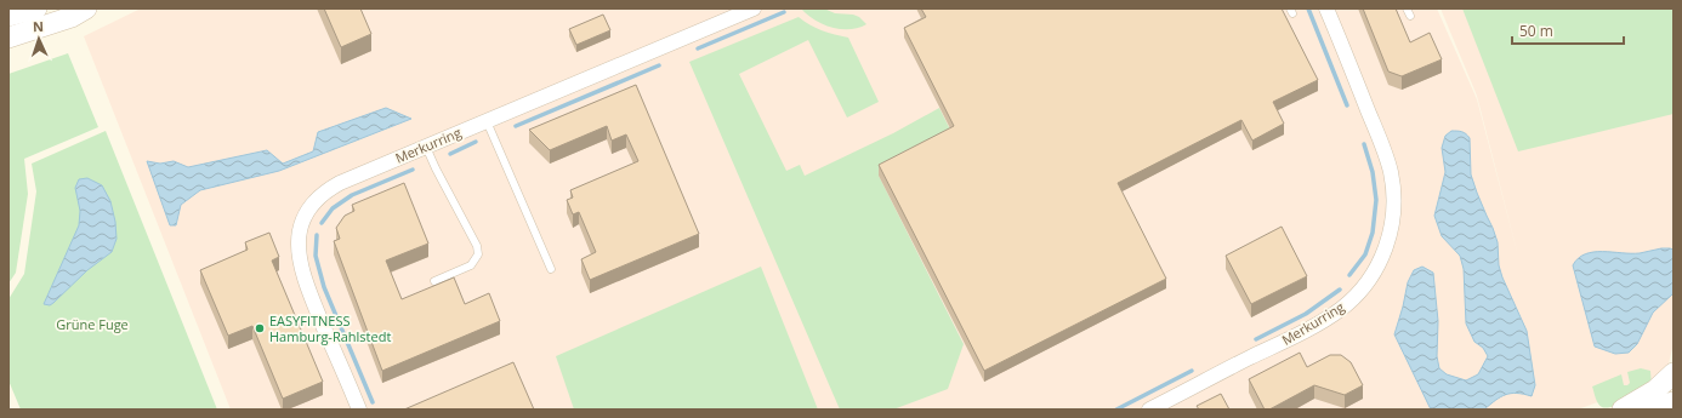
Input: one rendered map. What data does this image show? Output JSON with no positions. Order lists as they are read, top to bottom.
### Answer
{
  "streets": {
    "street": ["Merkurring"]
  },
  "parks": ["Grüne Fuge"],
  "places": ["EASYFITNESS Hamburg-Rahlstedt"],
  "scale_bar": "50 m",
  "north": "top"
}
